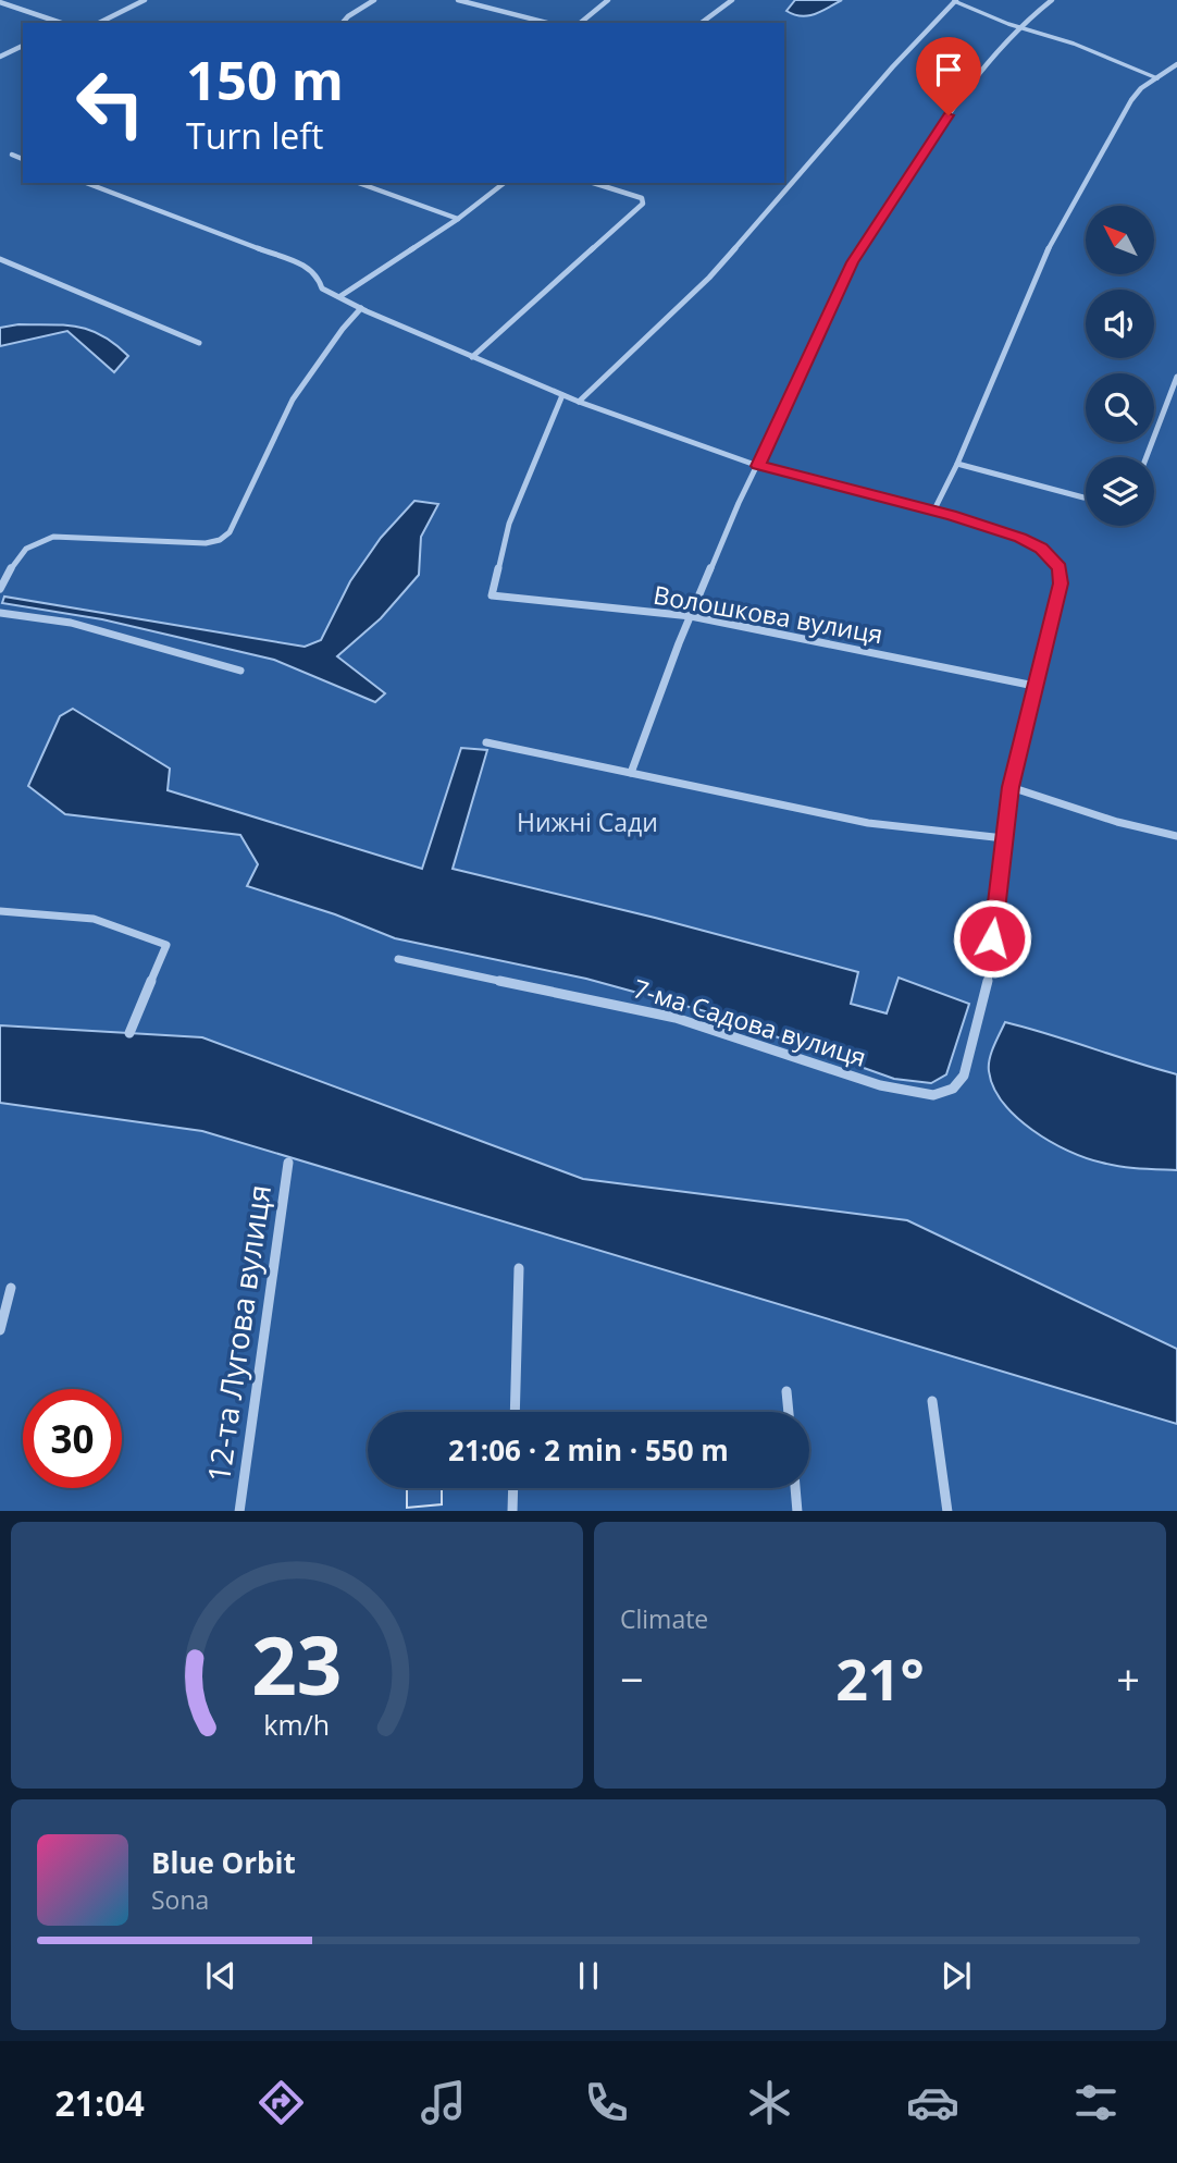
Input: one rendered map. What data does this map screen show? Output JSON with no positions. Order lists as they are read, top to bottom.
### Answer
{
  "streets": {
    "street": ["Волошкова вулиця", "7-ма Садова вулиця", "12-та Лугова вулиця"]
  },
  "parks": ["Нижні Сади"],
  "north": "top left",
  "page": {
    "turn": ["150 m", "Turn left"],
    "limit": "30",
    "trip": "21:06 · 2 min · 550 m",
    "tile": "Climate",
    "heat": ["−", "21°", "+"],
    "song": ["Blue Orbit", "Sona"],
    "tabs": "21:04",
    "gauge": ["23", "km/h"]
  }
}
